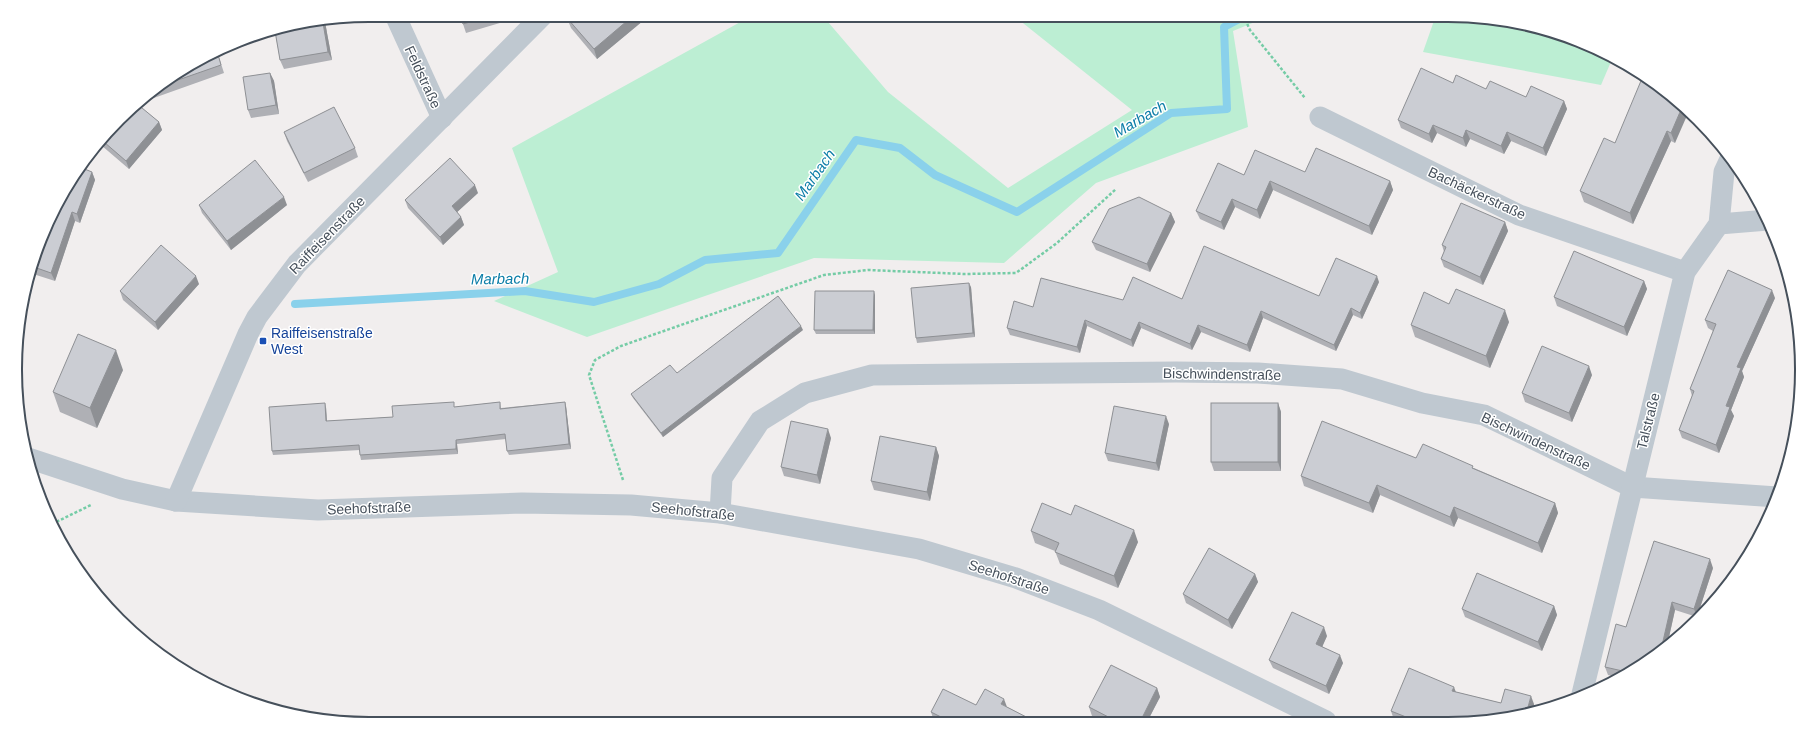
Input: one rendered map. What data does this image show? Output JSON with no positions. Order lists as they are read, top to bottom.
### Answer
{
  "streets": {
    "street": [
      "Feldstraße",
      "Bachäckerstraße",
      "Raiffeisenstraße",
      "Bischwindenstraße",
      "Talstraße",
      "Seehofstraße"
    ]
  },
  "crossings": [
    ["Feldstraße", "Raiffeisenstraße"],
    ["Bachäckerstraße", "Talstraße"],
    ["Raiffeisenstraße", "Seehofstraße"],
    ["Bischwindenstraße", "Talstraße"],
    ["Bischwindenstraße", "Seehofstraße"]
  ],
  "water": ["Marbach"],
  "places": {
    "transit": ["Raiffeisenstraße West"]
  }
}
